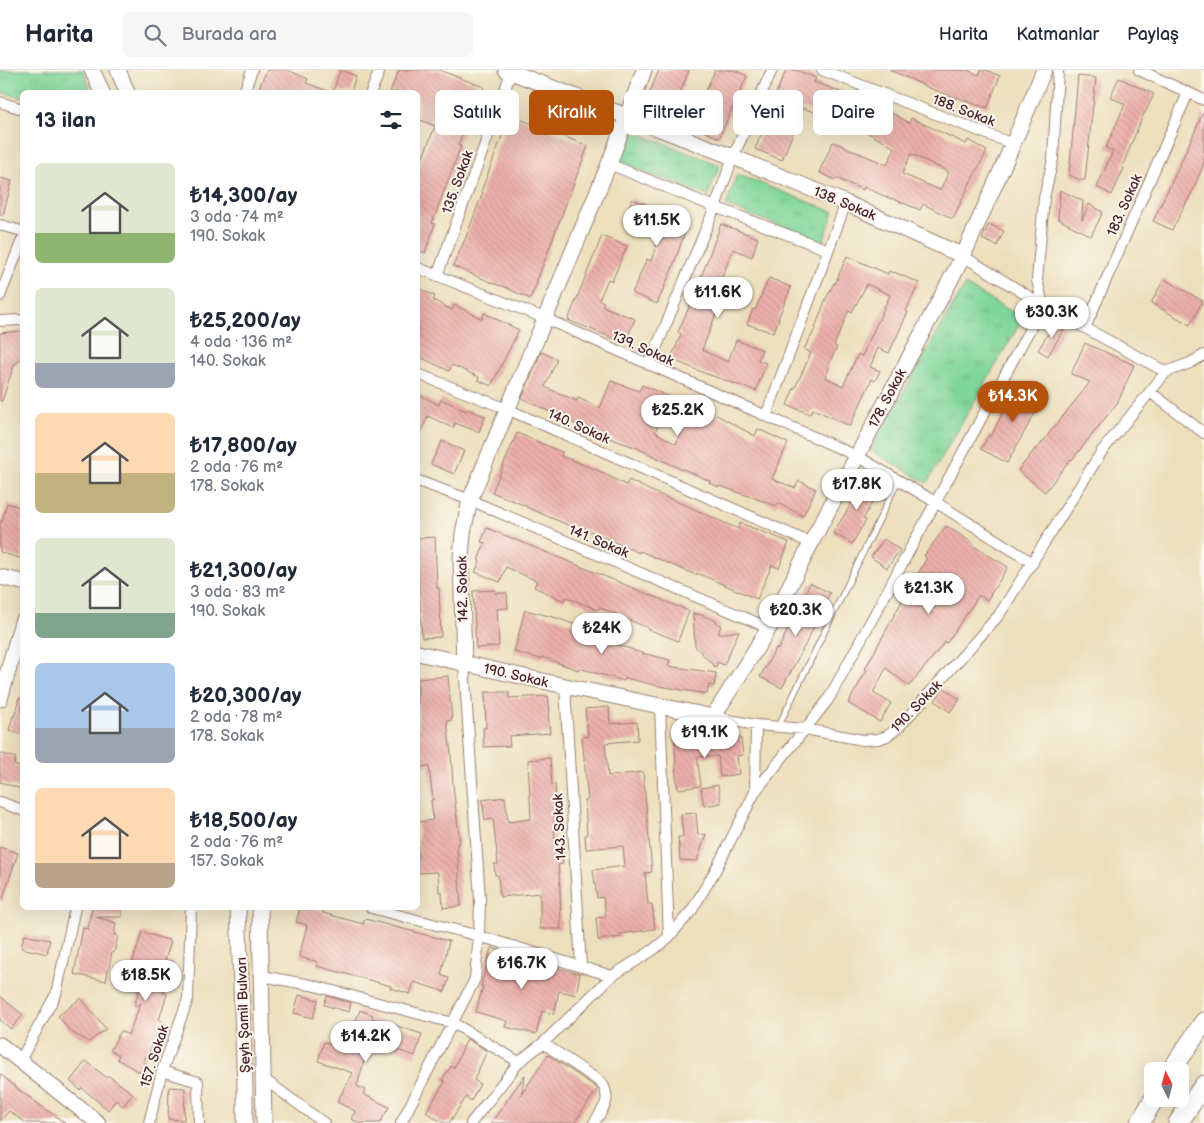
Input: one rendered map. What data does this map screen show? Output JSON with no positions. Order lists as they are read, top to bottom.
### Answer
{
  "streets": {
    "street": [
      "188. Sokak",
      "135. Sokak",
      "138. Sokak",
      "183. Sokak",
      "139. Sokak",
      "178. Sokak",
      "140. Sokak",
      "141. Sokak",
      "142. Sokak",
      "190. Sokak",
      "143. Sokak",
      "Şeyh Şamil Bulvarı",
      "157. Sokak"
    ]
  },
  "crossings": [
    ["188. Sokak", "178. Sokak"],
    ["135. Sokak", "138. Sokak"],
    ["135. Sokak", "139. Sokak"],
    ["138. Sokak", "183. Sokak"],
    ["138. Sokak", "178. Sokak"],
    ["138. Sokak", "190. Sokak"],
    ["139. Sokak", "178. Sokak"],
    ["139. Sokak", "142. Sokak"],
    ["139. Sokak", "190. Sokak"],
    ["178. Sokak", "140. Sokak"],
    ["178. Sokak", "141. Sokak"],
    ["178. Sokak", "190. Sokak"],
    ["140. Sokak", "142. Sokak"],
    ["141. Sokak", "142. Sokak"],
    ["142. Sokak", "190. Sokak"],
    ["190. Sokak", "143. Sokak"]
  ],
  "north": "top",
  "page": {
    "header": "Harita",
    "search": "Burada ara",
    "nav": ["Harita", "Katmanlar", "Paylaş"],
    "chip": [
      "Satılık",
      "Kiralık",
      "Filtreler",
      "Yeni",
      "Daire"
    ],
    "heading": "13 ilan",
    "list": [
      {
        "name": "₺14,300/ay",
        "note": "3 oda · 74 m² · 190. Sokak"
      },
      {
        "name": "₺25,200/ay",
        "note": "4 oda · 136 m² · 140. Sokak"
      },
      {
        "name": "₺17,800/ay",
        "note": "2 oda · 76 m² · 178. Sokak"
      },
      {
        "name": "₺21,300/ay",
        "note": "3 oda · 83 m² · 190. Sokak"
      },
      {
        "name": "₺20,300/ay",
        "note": "2 oda · 78 m² · 178. Sokak"
      },
      {
        "name": "₺18,500/ay",
        "note": "2 oda · 76 m² · 157. Sokak"
      }
    ],
    "price": [
      "₺11.5K",
      "₺11.6K",
      "₺30.3K",
      "₺14.3K",
      "₺25.2K",
      "₺17.8K",
      "₺21.3K",
      "₺20.3K",
      "₺24K",
      "₺19.1K",
      "₺16.7K",
      "₺18.5K",
      "₺14.2K"
    ]
  }
}
